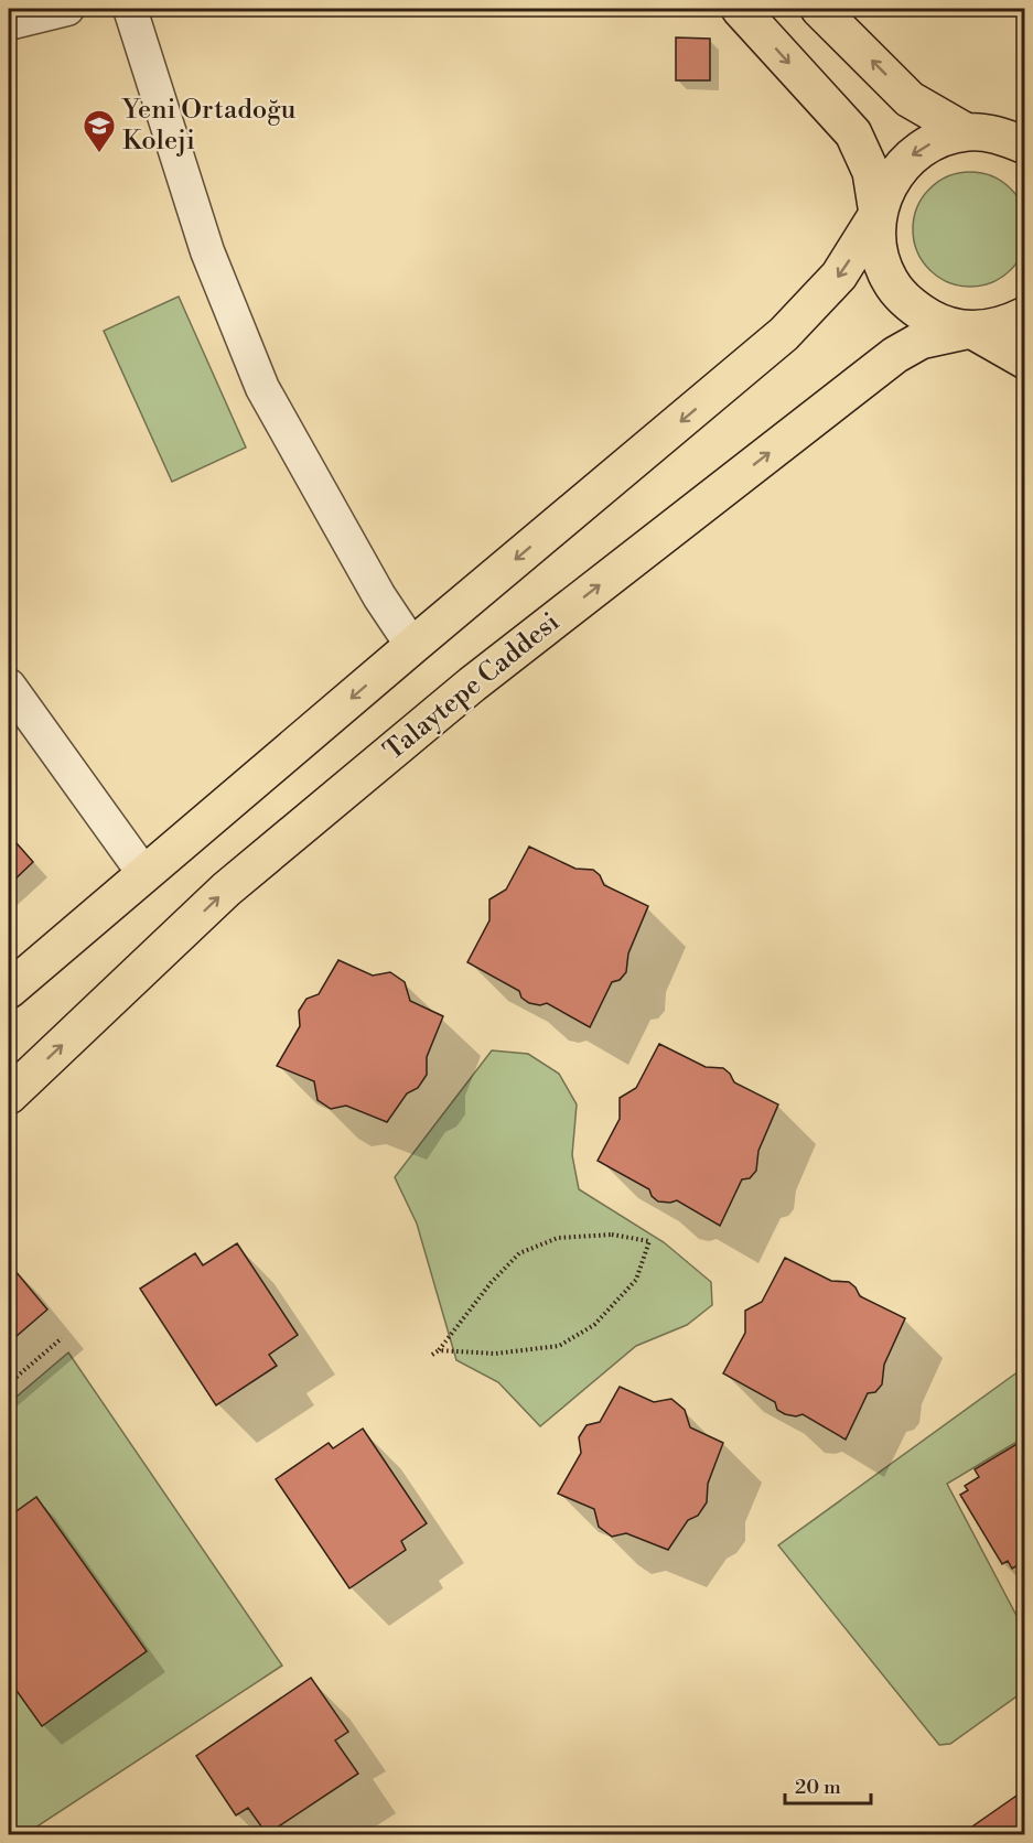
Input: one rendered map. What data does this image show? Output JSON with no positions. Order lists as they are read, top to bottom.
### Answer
{
  "streets": {
    "main road": ["Talaytepe Caddesi"]
  },
  "places": {
    "school or university": ["Yeni Ortadoğu Koleji"]
  },
  "scale_bar": "20 m"
}
